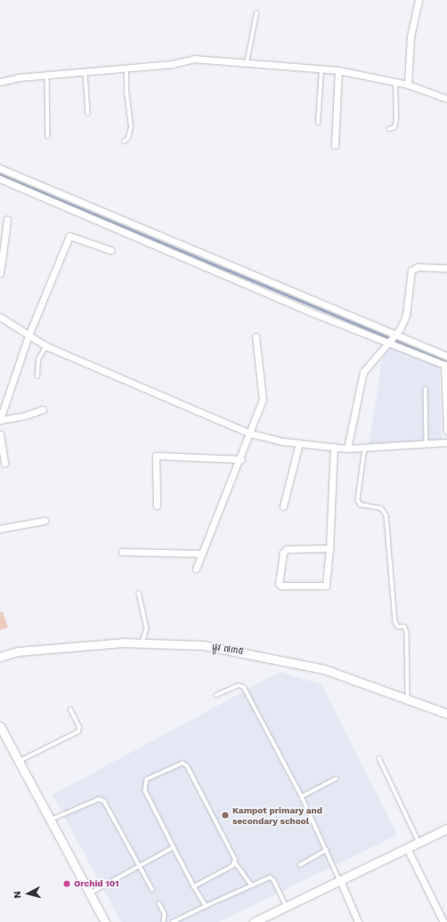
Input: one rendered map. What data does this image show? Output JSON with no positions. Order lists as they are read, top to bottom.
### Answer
{
  "streets": {
    "street": ["ផ្លូវ ៧៣៥"]
  },
  "places": ["Kampot primary and secondary school", "Orchid 101"],
  "north": "left"
}
